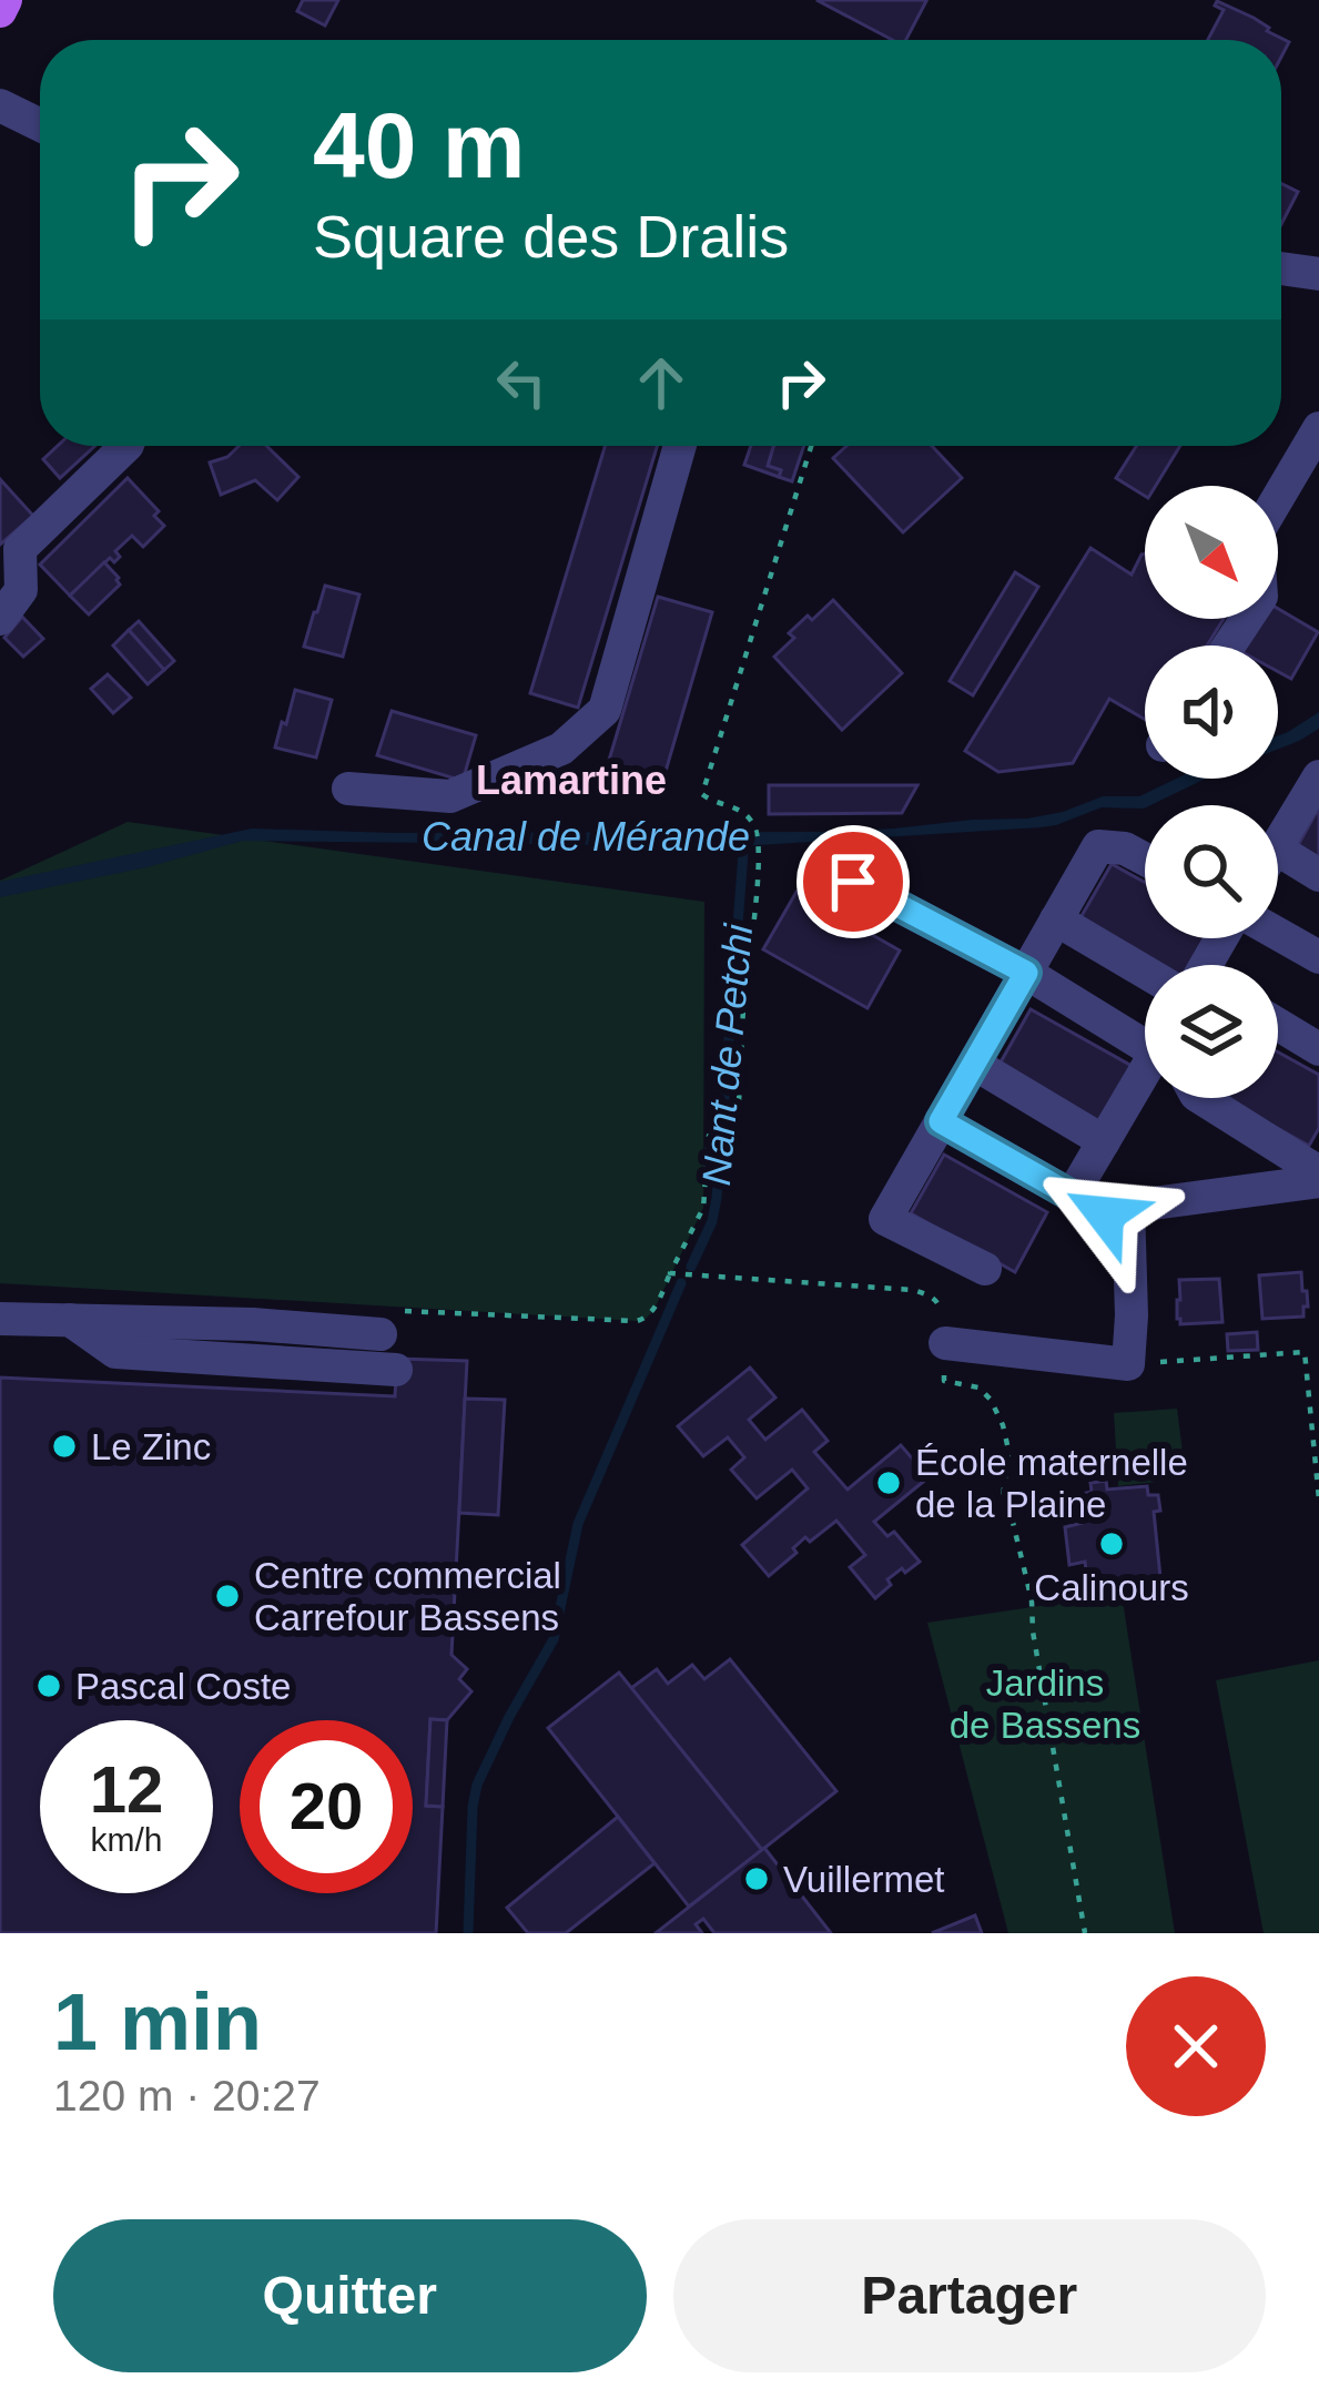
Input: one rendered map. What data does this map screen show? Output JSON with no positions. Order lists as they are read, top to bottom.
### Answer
{
  "districts": ["Lamartine"],
  "water": ["Canal de Mérande", "Nant de Petchi"],
  "parks": ["Jardins de Bassens"],
  "places": [
    "Le Zinc",
    "École maternelle de la Plaine",
    "Calinours",
    "Centre commercial Carrefour Bassens",
    "Pascal Coste",
    "Vuillermet"
  ],
  "north": "bottom right",
  "page": {
    "turn": ["40 m", "Square des Dralis"],
    "speed": "12 km/h",
    "limit": "20",
    "heading": ["1 min", "120 m · 20:27"],
    "buttons": ["Quitter", "Partager"]
  }
}
